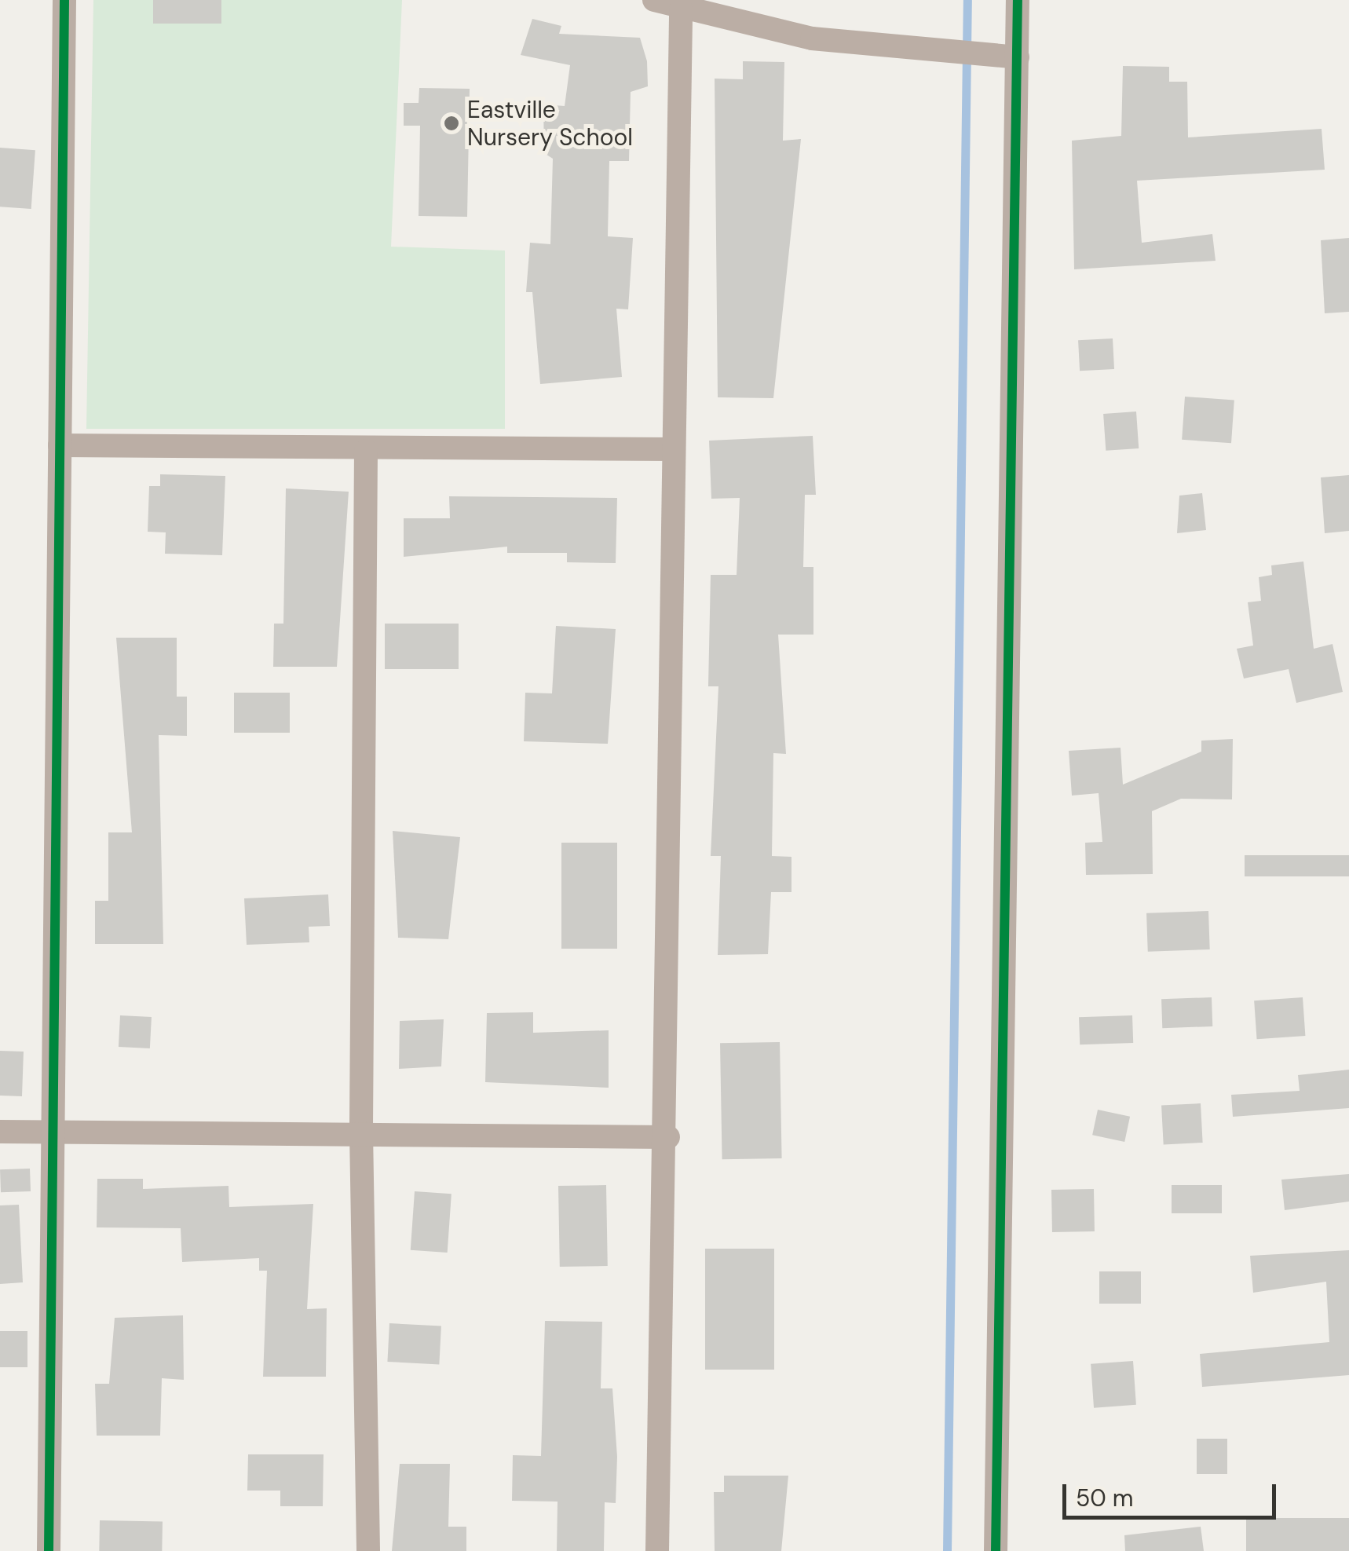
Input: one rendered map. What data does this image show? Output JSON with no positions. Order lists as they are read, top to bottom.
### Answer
{
  "places": ["Eastville Nursery School"],
  "scale_bar": "50 m"
}
